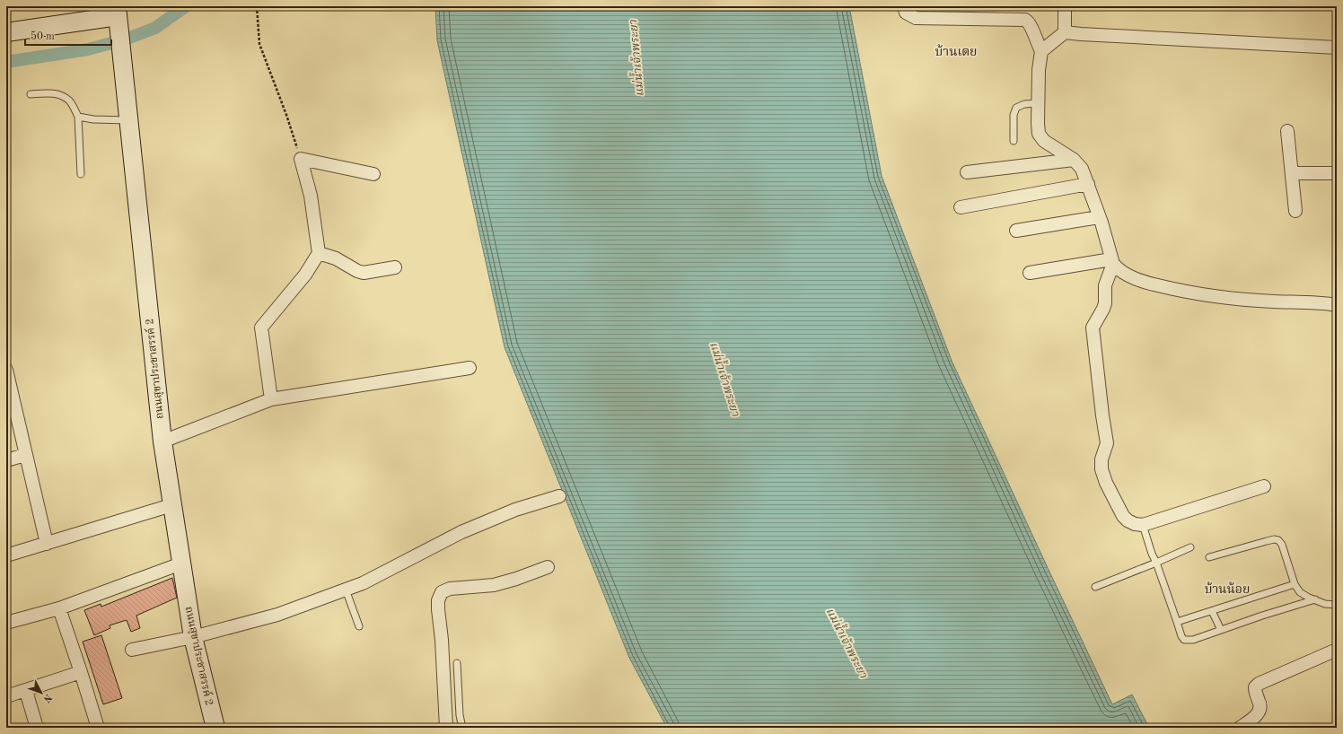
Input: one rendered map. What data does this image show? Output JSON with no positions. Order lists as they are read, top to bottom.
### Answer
{
  "streets": {
    "street": ["ถนนสุขาประชาสรรค์ 2"]
  },
  "districts": ["บ้านเตย", "บ้านน้อย"],
  "water": ["แม่น้ำเจ้าพระยา"],
  "scale_bar": "50 m",
  "north": "bottom right"
}
